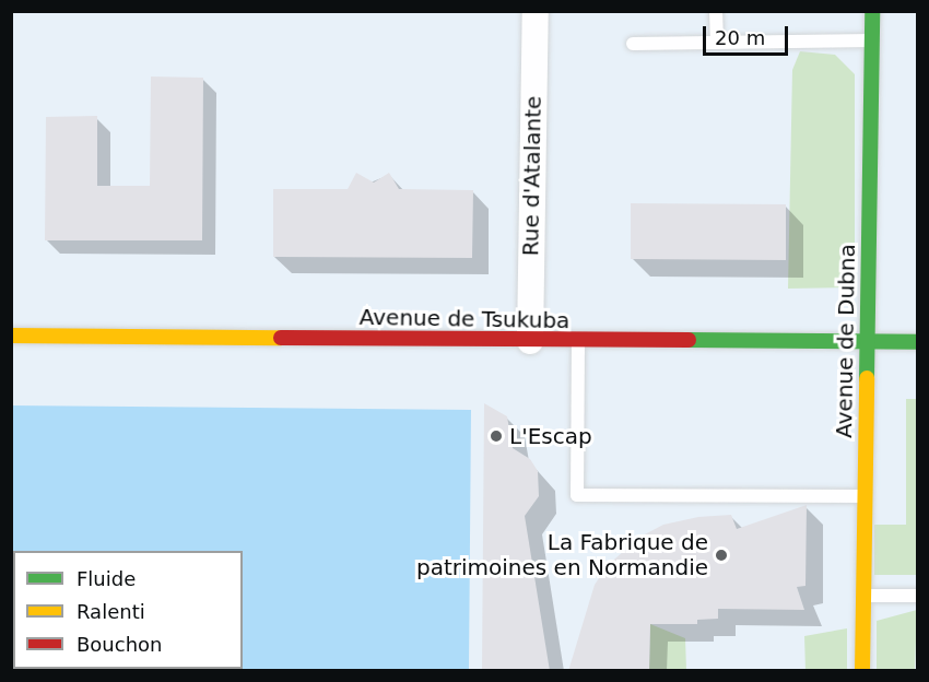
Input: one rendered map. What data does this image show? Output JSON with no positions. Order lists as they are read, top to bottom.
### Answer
{
  "streets": {
    "street": ["Rue d'Atalante", "Avenue de Tsukuba", "Avenue de Dubna"]
  },
  "crossings": [
    ["Rue d'Atalante", "Avenue de Tsukuba"],
    ["Avenue de Tsukuba", "Avenue de Dubna"]
  ],
  "places": ["L'Escap", "La Fabrique de patrimoines en Normandie"],
  "legend": ["Fluide", "Ralenti", "Bouchon"],
  "scale_bar": "20 m"
}
